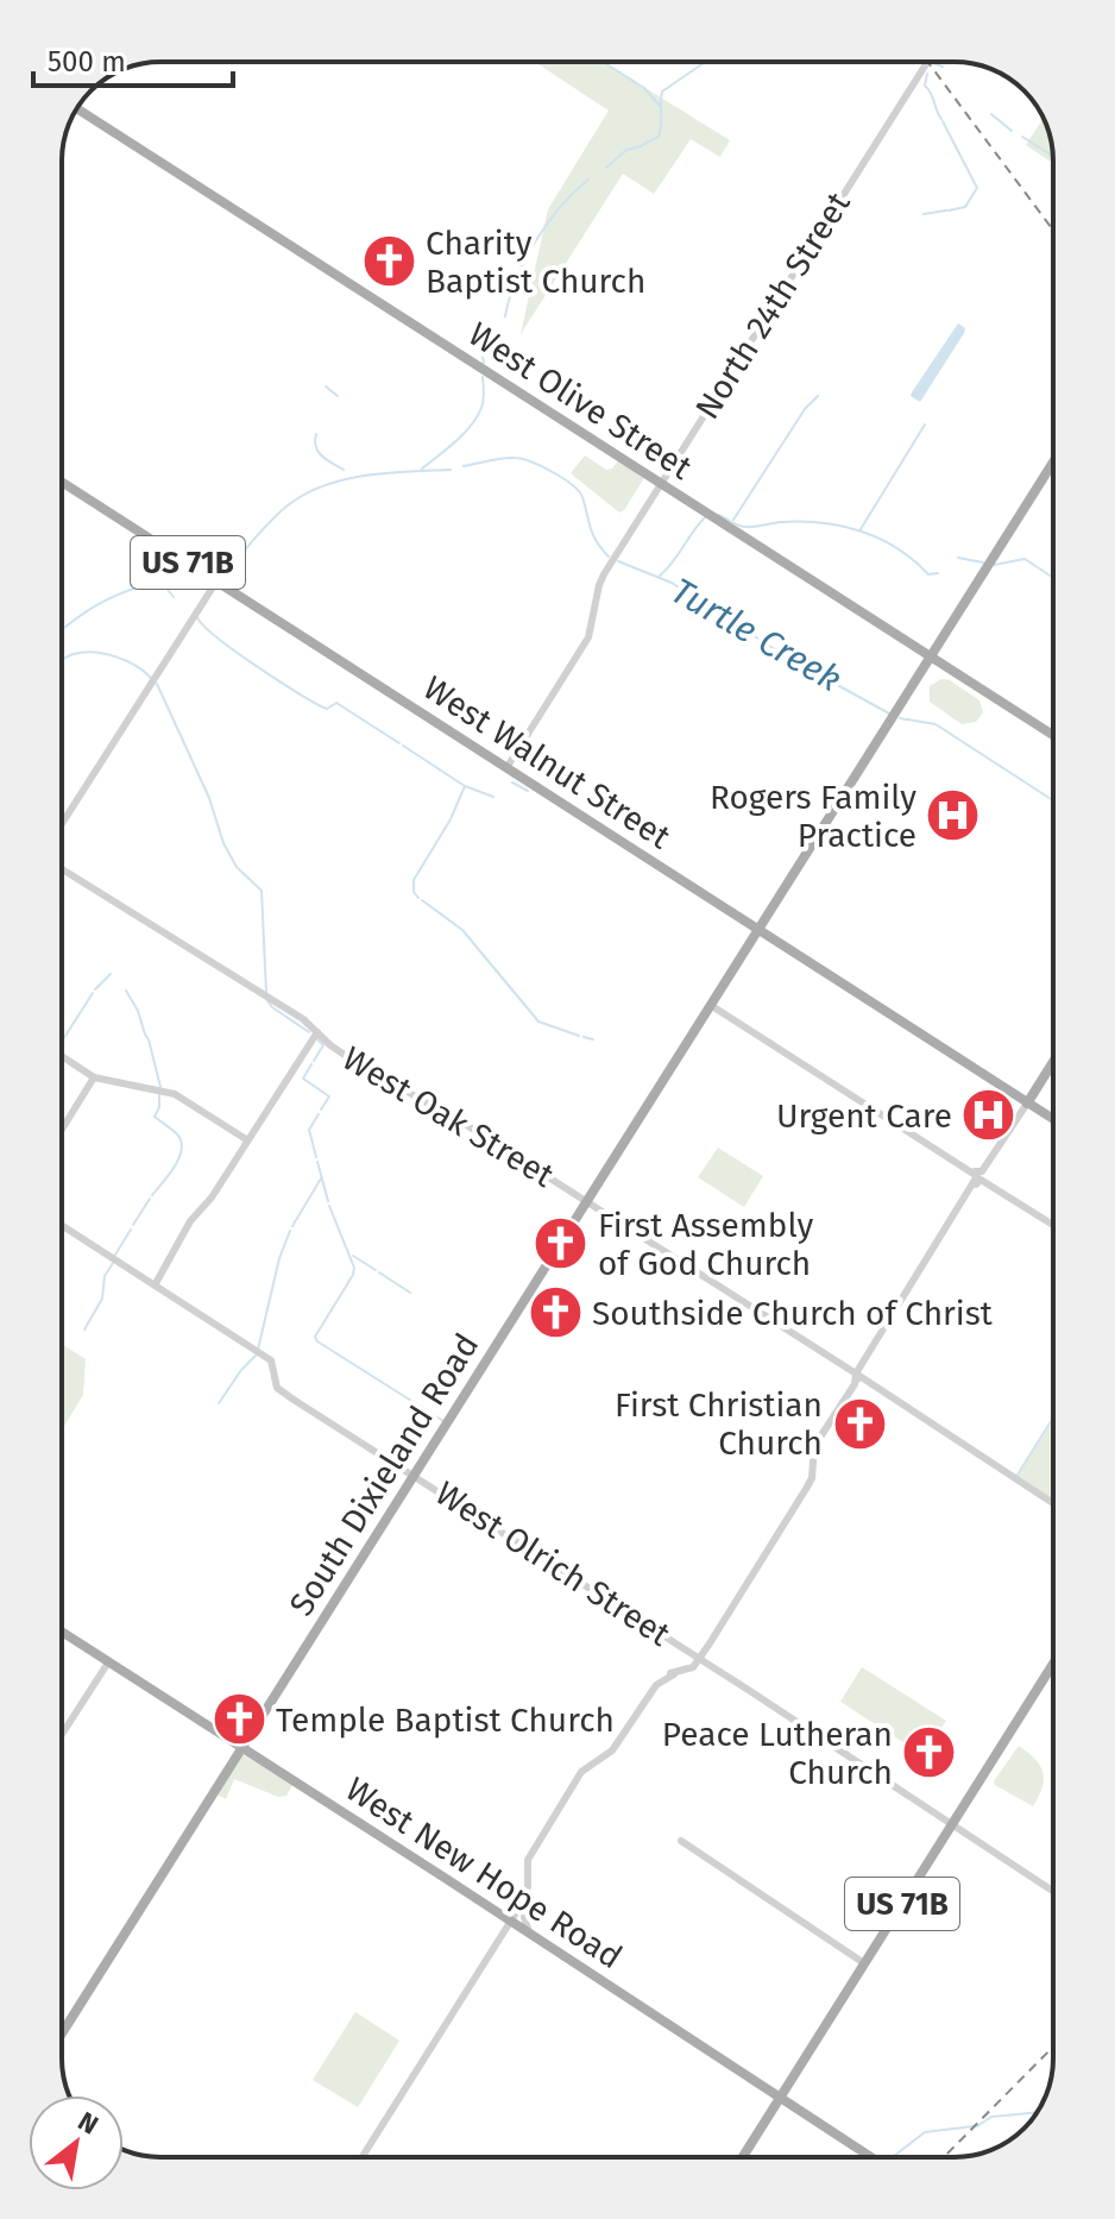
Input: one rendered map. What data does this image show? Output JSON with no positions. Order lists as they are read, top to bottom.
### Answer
{
  "streets": {
    "main road": [
      "West Olive Street",
      "US 71B",
      "West Walnut Street",
      "South Dixieland Road",
      "West New Hope Road"
    ],
    "street": ["North 24th Street", "West Oak Street", "West Olrich Street"]
  },
  "crossings": [
    ["North 24th Street", "West Olive Street"],
    ["North 24th Street", "West Walnut Street"],
    ["West Olive Street", "South Dixieland Road"],
    ["US 71B", "West Olrich Street"],
    ["US 71B", "West New Hope Road"],
    ["West Walnut Street", "South Dixieland Road"],
    ["West Oak Street", "South Dixieland Road"],
    ["South Dixieland Road", "West Olrich Street"],
    ["South Dixieland Road", "West New Hope Road"]
  ],
  "water": ["Turtle Creek"],
  "places": {
    "church": [
      "Charity Baptist Church",
      "First Assembly of God Church",
      "Southside Church of Christ",
      "First Christian Church",
      "Temple Baptist Church",
      "Peace Lutheran Church"
    ],
    "hospital": ["Rogers Family Practice", "Urgent Care"]
  },
  "scale_bar": "500 m",
  "north": "top right"
}
